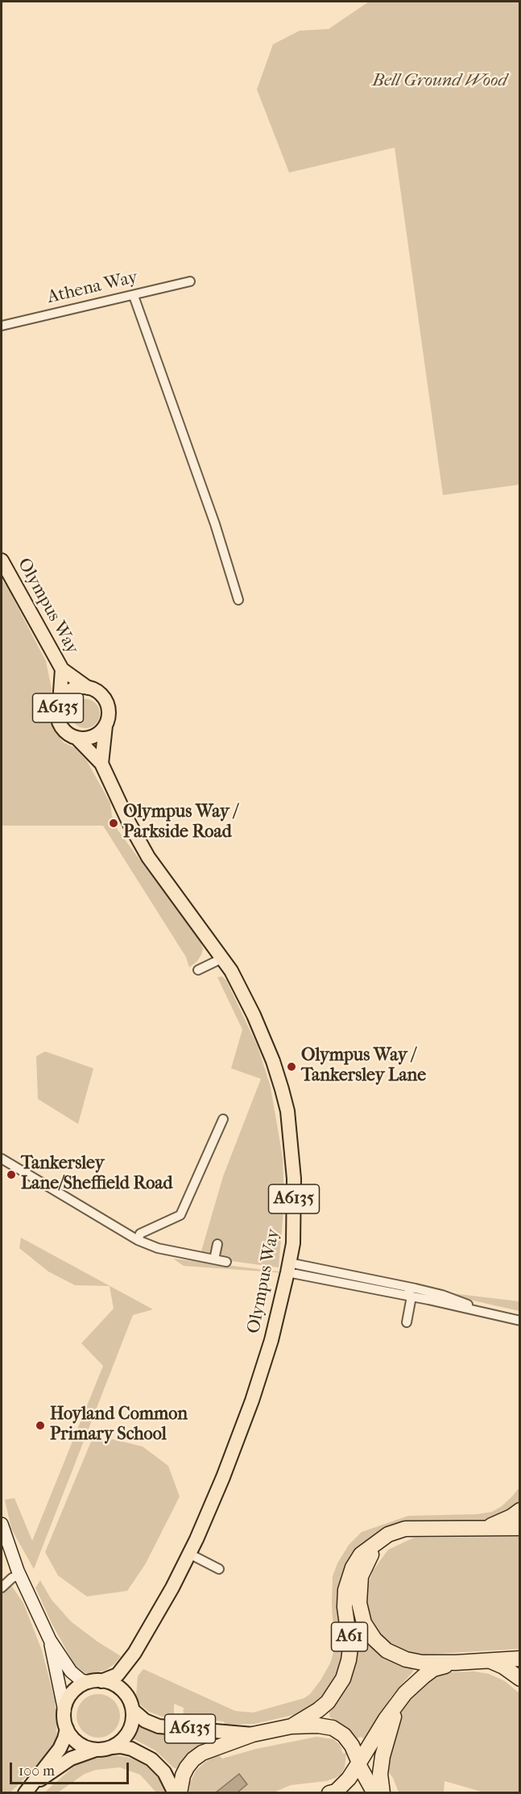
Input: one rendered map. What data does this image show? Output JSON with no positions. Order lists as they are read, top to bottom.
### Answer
{
  "streets": {
    "highway": ["A61"],
    "main road": ["Olympus Way", "A6135"],
    "street": ["Athena Way"]
  },
  "crossings": [
    ["Olympus Way", "A6135"],
    ["A6135", "A61"]
  ],
  "parks": ["Bell Ground Wood"],
  "places": [
    "Olympus Way / Parkside Road",
    "Olympus Way / Tankersley Lane",
    "Tankersley Lane/Sheffield Road",
    "Hoyland Common Primary School"
  ],
  "scale_bar": "100 m"
}
